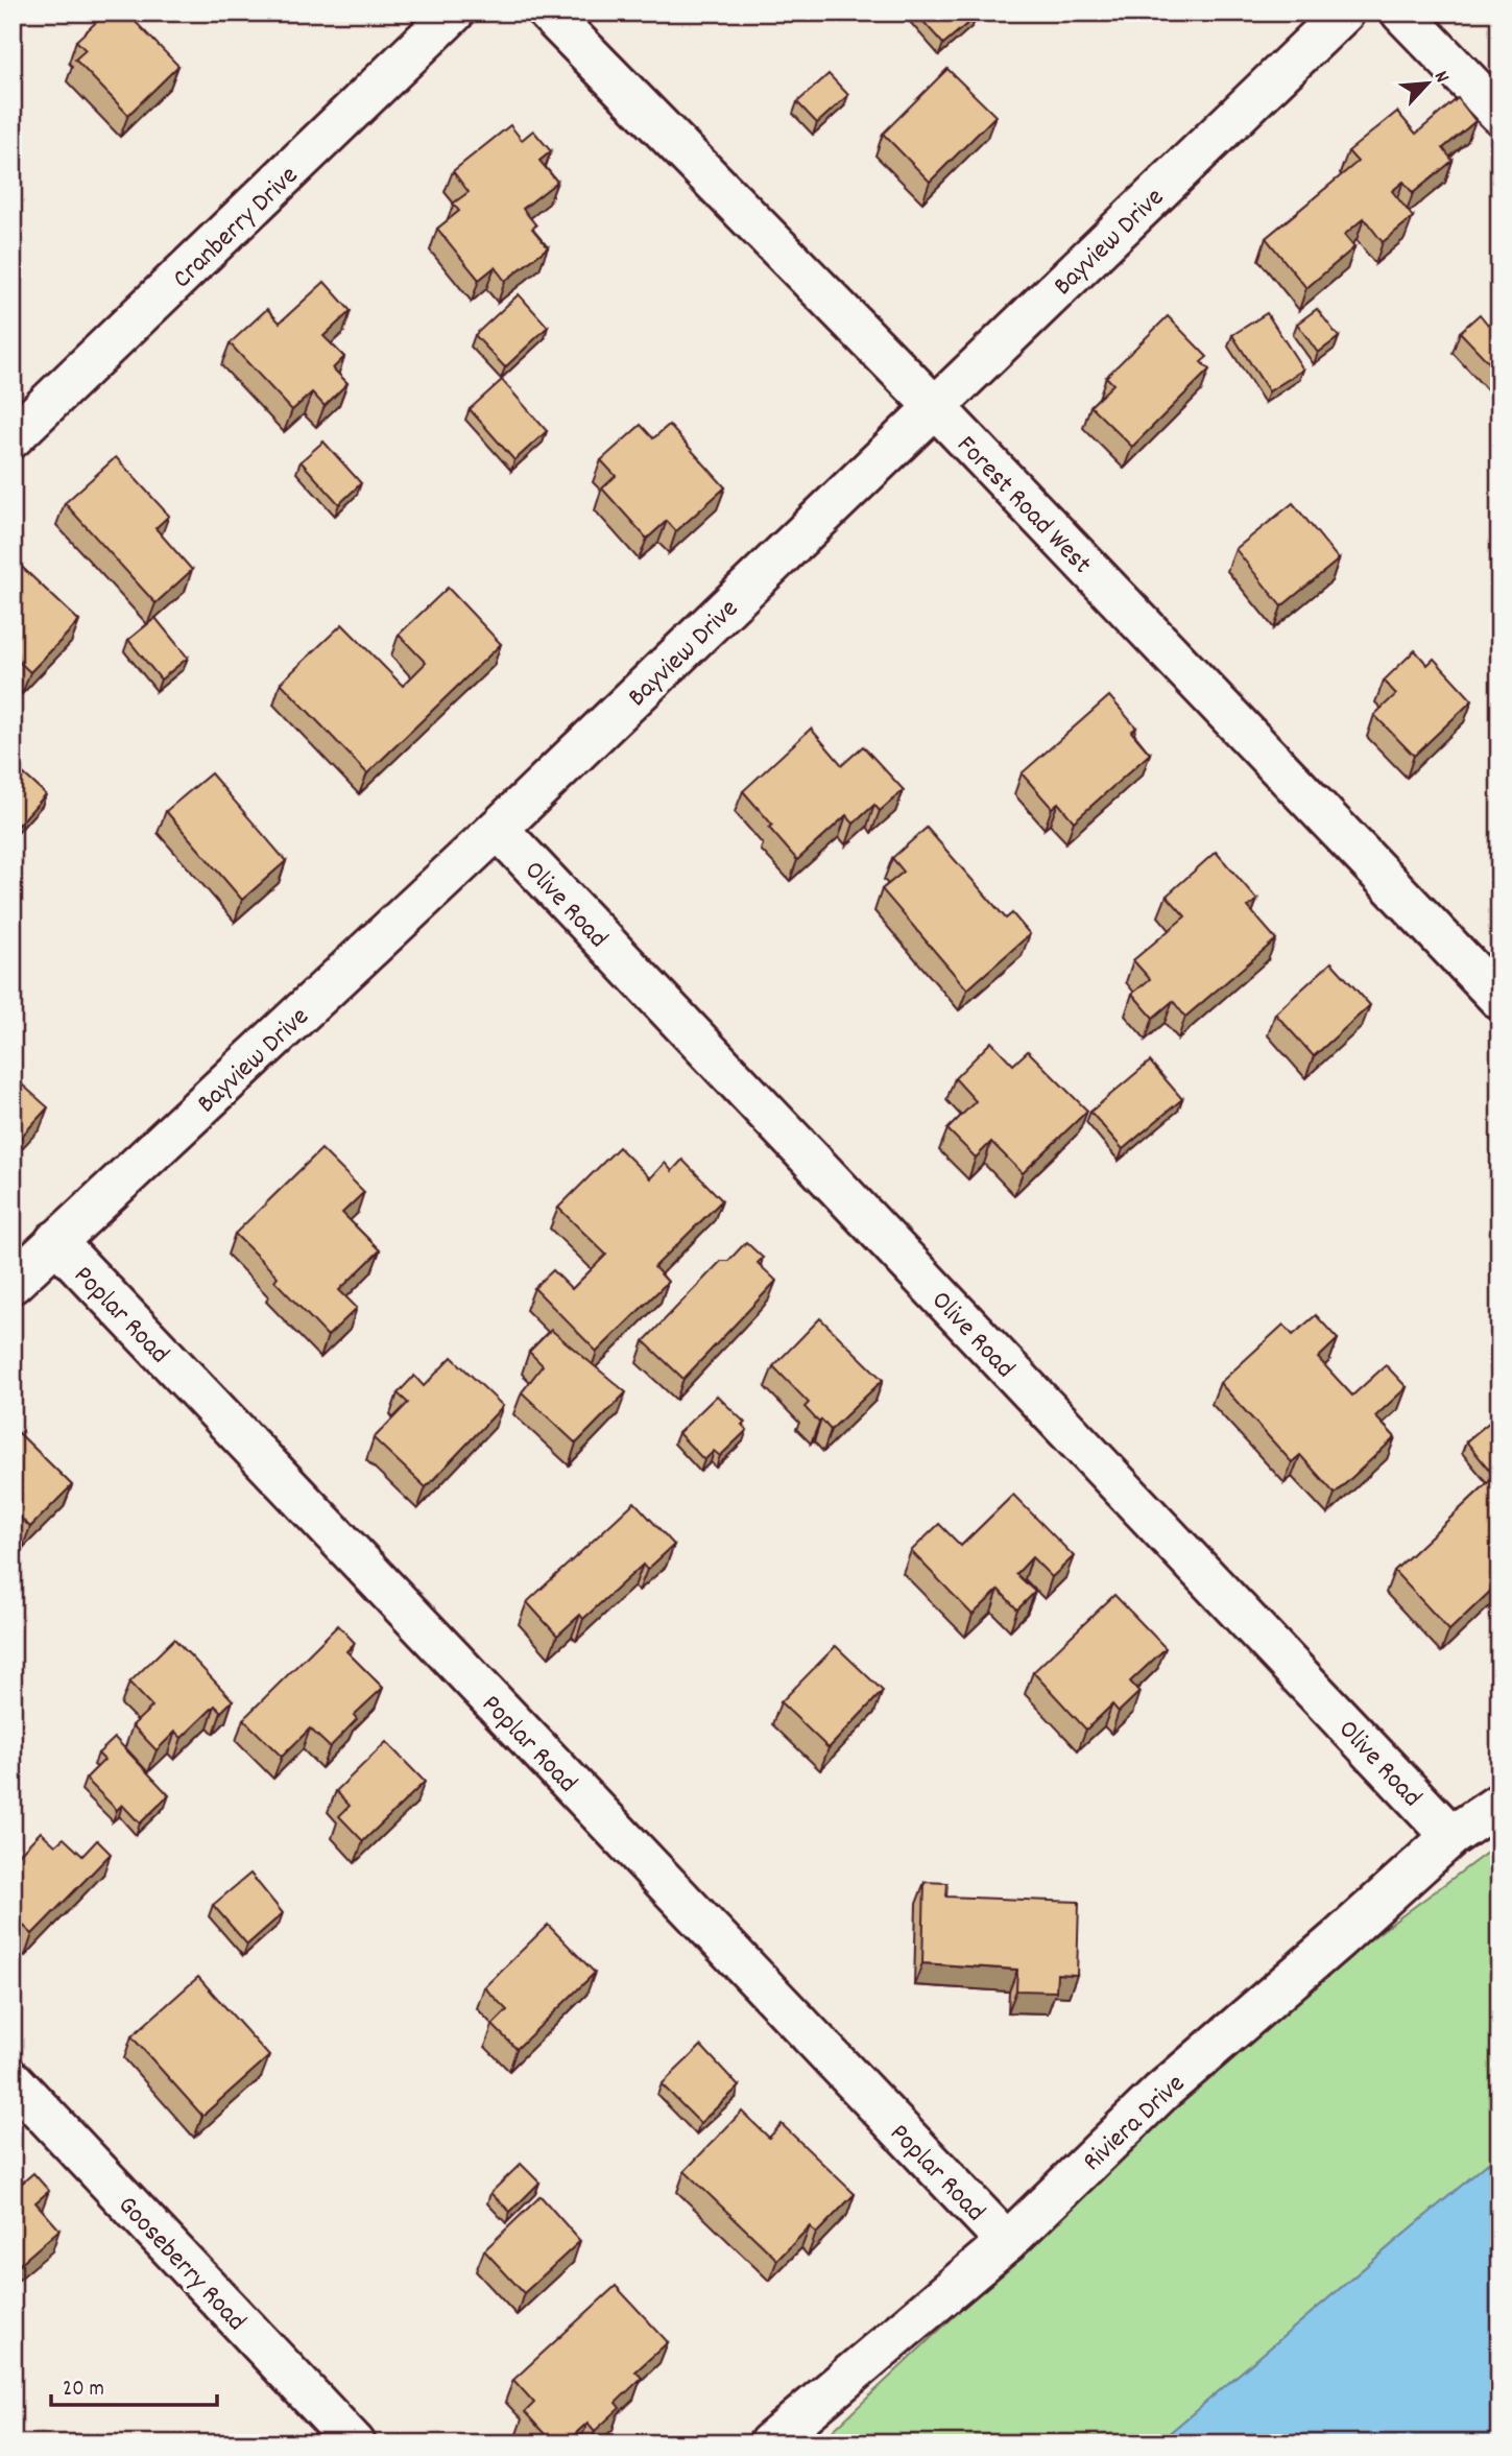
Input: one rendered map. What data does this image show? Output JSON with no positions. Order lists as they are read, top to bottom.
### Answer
{
  "streets": {
    "street": [
      "Cranberry Drive",
      "Bayview Drive",
      "Forest Road West",
      "Olive Road",
      "Poplar Road",
      "Riviera Drive",
      "Gooseberry Road"
    ]
  },
  "crossings": [
    ["Bayview Drive", "Forest Road West"],
    ["Bayview Drive", "Olive Road"],
    ["Bayview Drive", "Poplar Road"],
    ["Olive Road", "Riviera Drive"],
    ["Poplar Road", "Riviera Drive"]
  ],
  "scale_bar": "20 m",
  "north": "top right"
}
